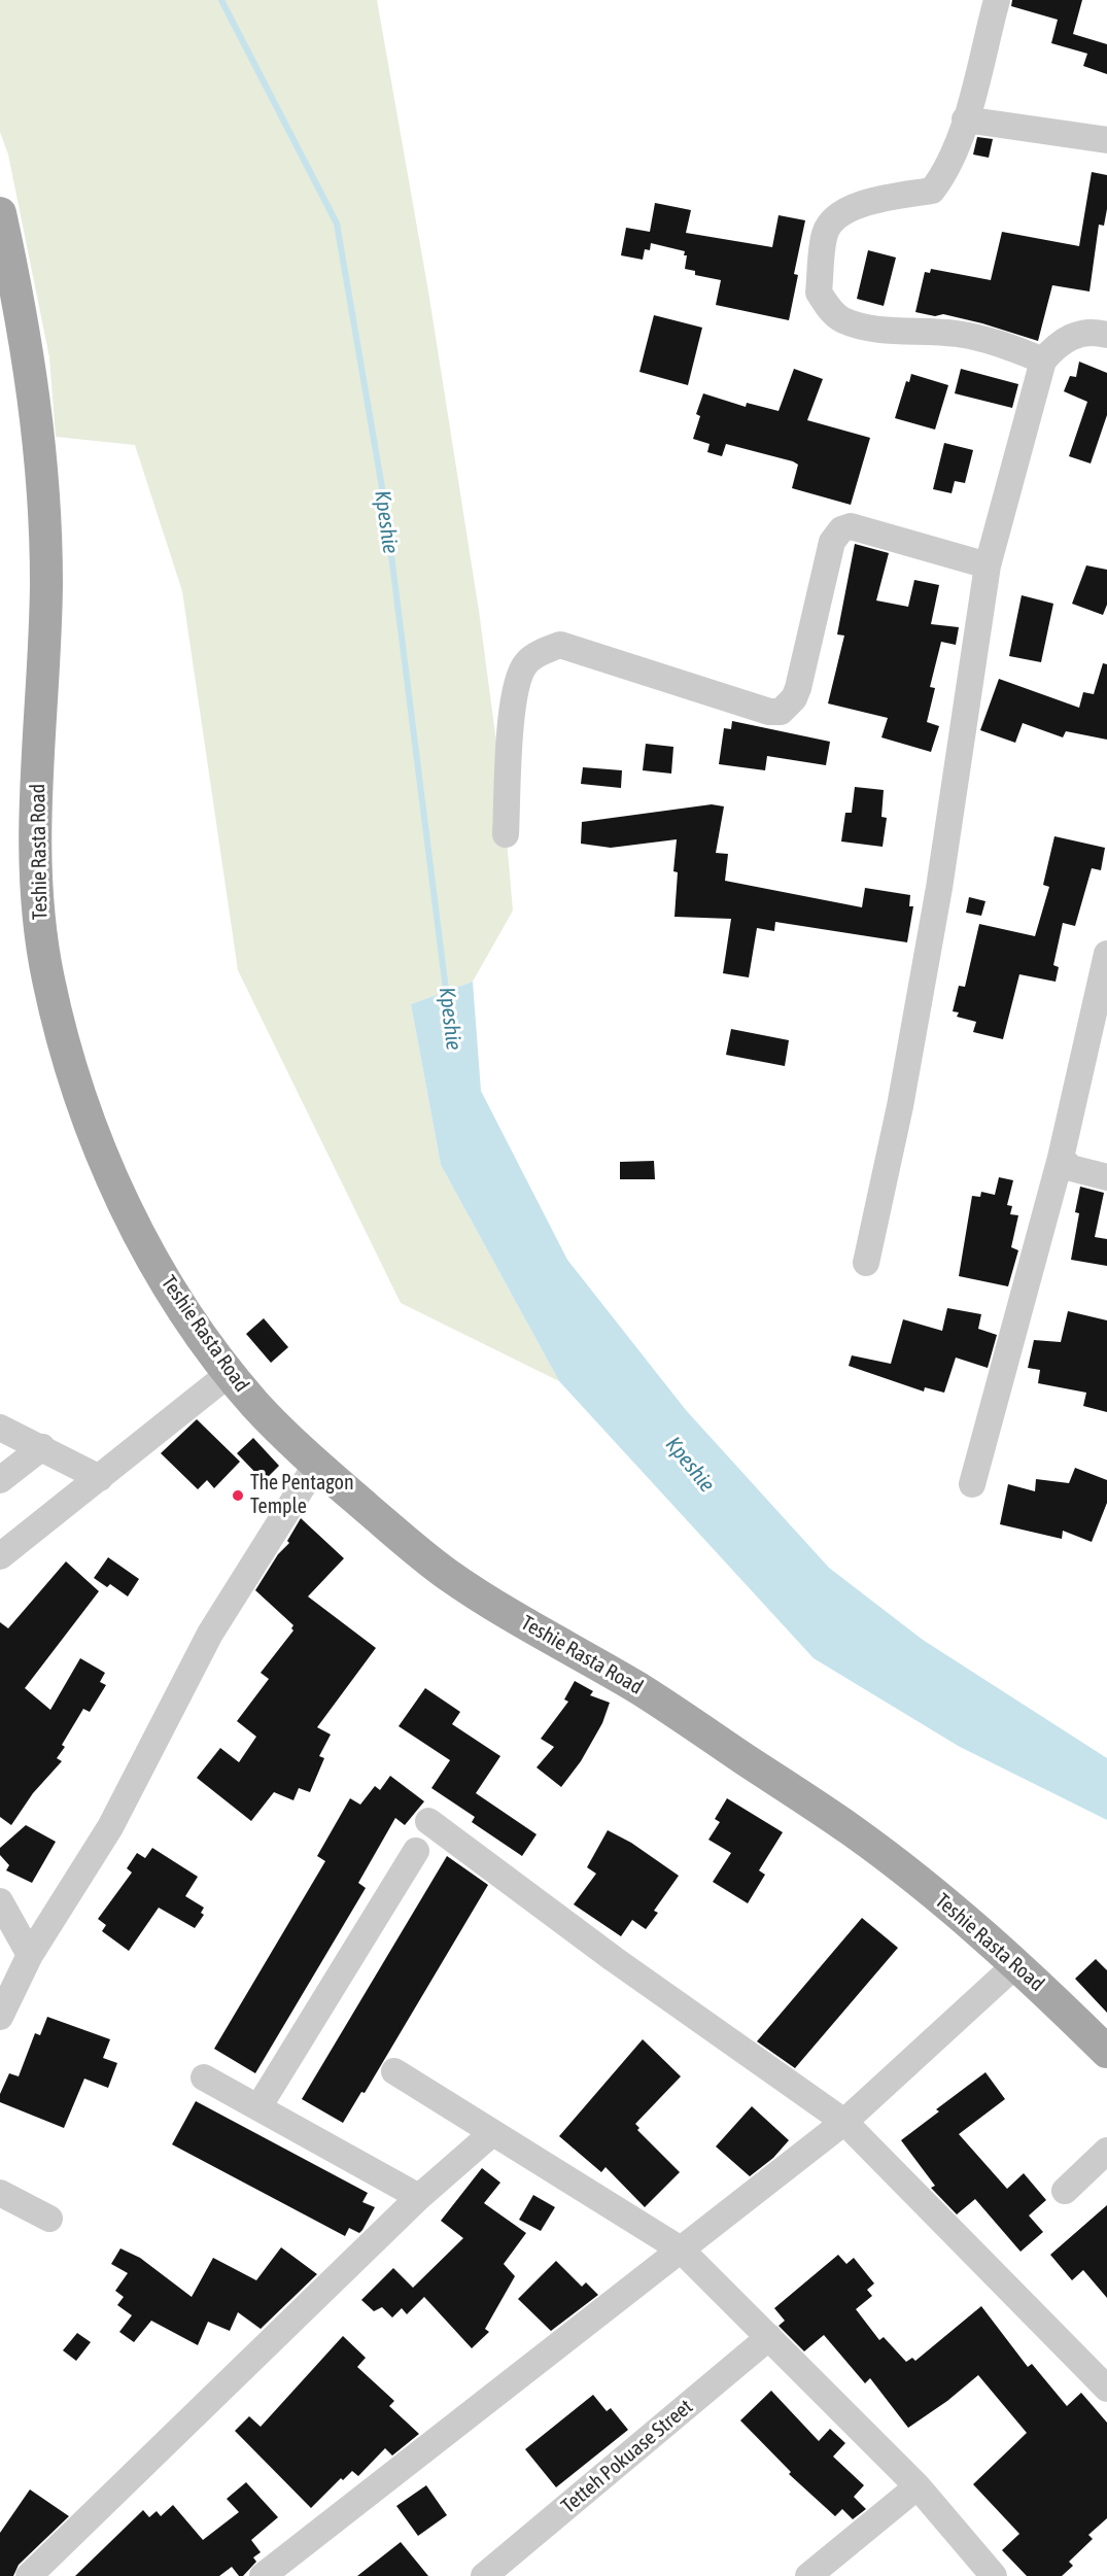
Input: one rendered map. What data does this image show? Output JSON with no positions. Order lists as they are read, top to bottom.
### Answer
{
  "streets": {
    "main road": ["Teshie Rasta Road"],
    "street": ["Tetteh Pokuase Street"]
  },
  "water": ["Kpeshie"],
  "places": ["The Pentagon Temple"]
}
